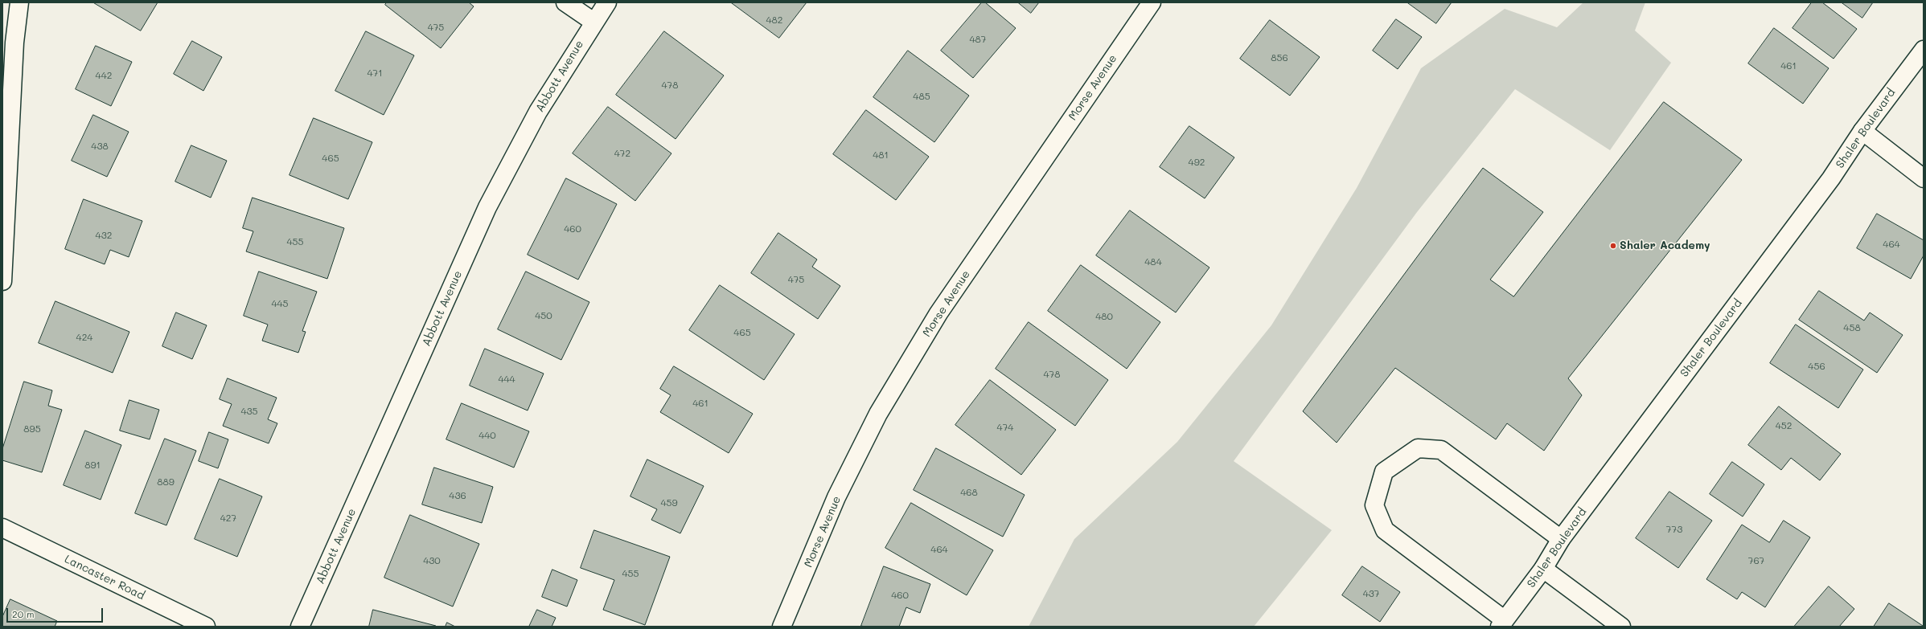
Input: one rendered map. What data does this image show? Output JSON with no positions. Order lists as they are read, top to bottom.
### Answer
{
  "streets": {
    "street": [
      "Abbott Avenue",
      "Morse Avenue",
      "Shaler Boulevard",
      "Lancaster Road"
    ]
  },
  "places": ["Shaler Academy"],
  "house_numbers": [
    "482",
    "475",
    "487",
    "856",
    "461",
    "471",
    "442",
    "478",
    "485",
    "438",
    "472",
    "481",
    "465",
    "492",
    "460",
    "432",
    "455",
    "464",
    "484",
    "475",
    "445",
    "450",
    "480",
    "458",
    "465",
    "424",
    "456",
    "478",
    "444",
    "461",
    "435",
    "452",
    "474",
    "895",
    "440",
    "891",
    "889",
    "468",
    "436",
    "459",
    "427",
    "773",
    "464",
    "430",
    "767",
    "455",
    "437",
    "460"
  ],
  "scale_bar": "20 m"
}
